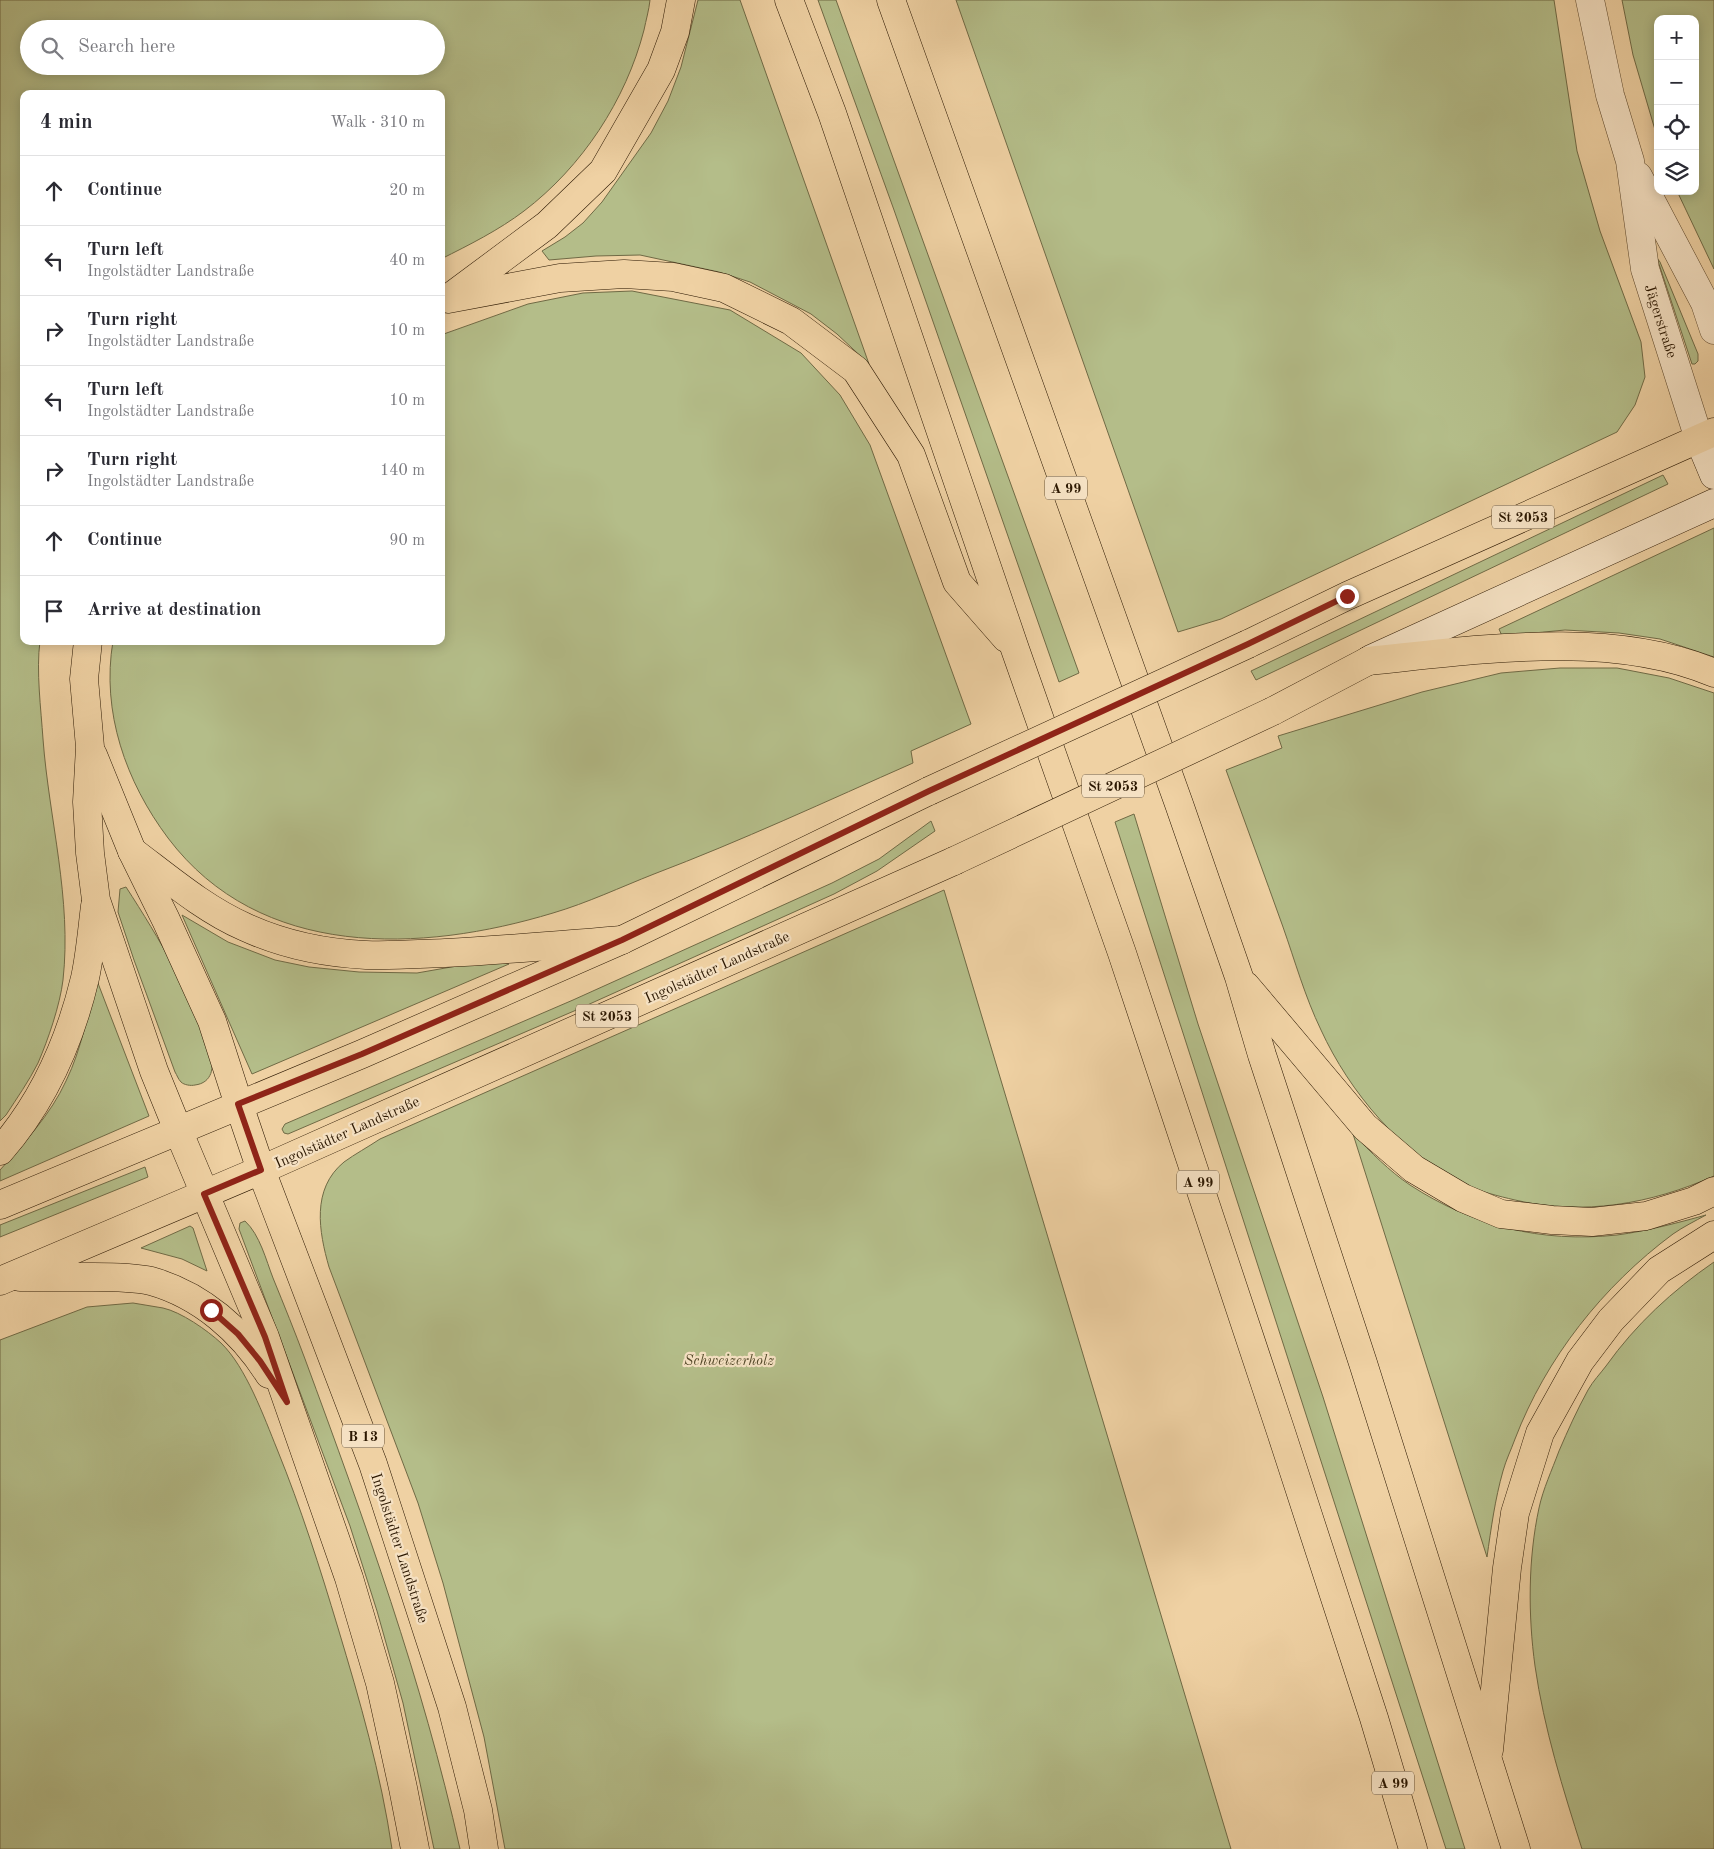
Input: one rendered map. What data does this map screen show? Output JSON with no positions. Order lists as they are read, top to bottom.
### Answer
{
  "streets": {
    "main road": [
      "A 99",
      "St 2053",
      "Ingolstädter Landstraße",
      "B 13"
    ],
    "street": ["Jägerstraße"]
  },
  "crossings": [
    ["Jägerstraße", "St 2053"],
    ["St 2053", "Ingolstädter Landstraße"]
  ],
  "parks": ["Schweizerholz"],
  "page": {
    "map_buttons": ["+", "−"],
    "search": "Search here",
    "heading": ["4 min", "Walk · 310 m"],
    "list": [
      ["Continue", "20 m"],
      ["Turn left", "Ingolstädter Landstraße", "40 m"],
      ["Turn right", "Ingolstädter Landstraße", "10 m"],
      ["Turn left", "Ingolstädter Landstraße", "10 m"],
      ["Turn right", "Ingolstädter Landstraße", "140 m"],
      ["Continue", "90 m"],
      "Arrive at destination"
    ]
  }
}
